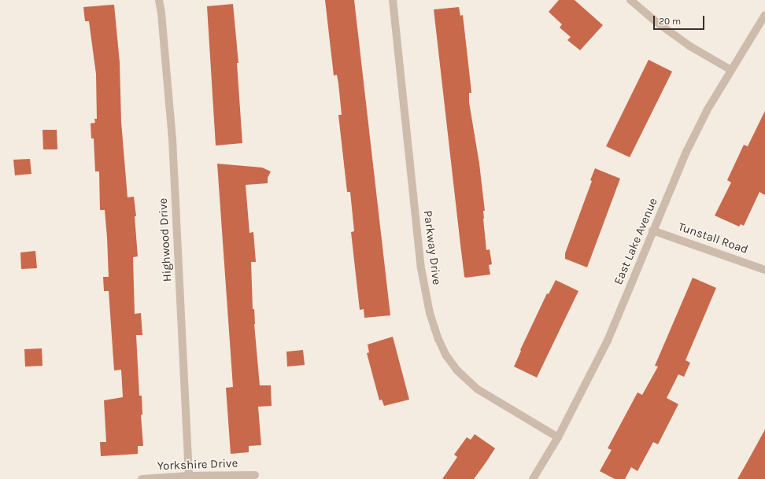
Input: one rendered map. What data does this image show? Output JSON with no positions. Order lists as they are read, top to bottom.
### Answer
{
  "streets": {
    "street": [
      "Tunstall Road",
      "Highwood Drive",
      "East Lake Avenue",
      "Parkway Drive",
      "Yorkshire Drive"
    ]
  },
  "crossings": [
    ["Tunstall Road", "East Lake Avenue"],
    ["Highwood Drive", "Yorkshire Drive"],
    ["East Lake Avenue", "Parkway Drive"]
  ],
  "scale_bar": "20 m"
}
